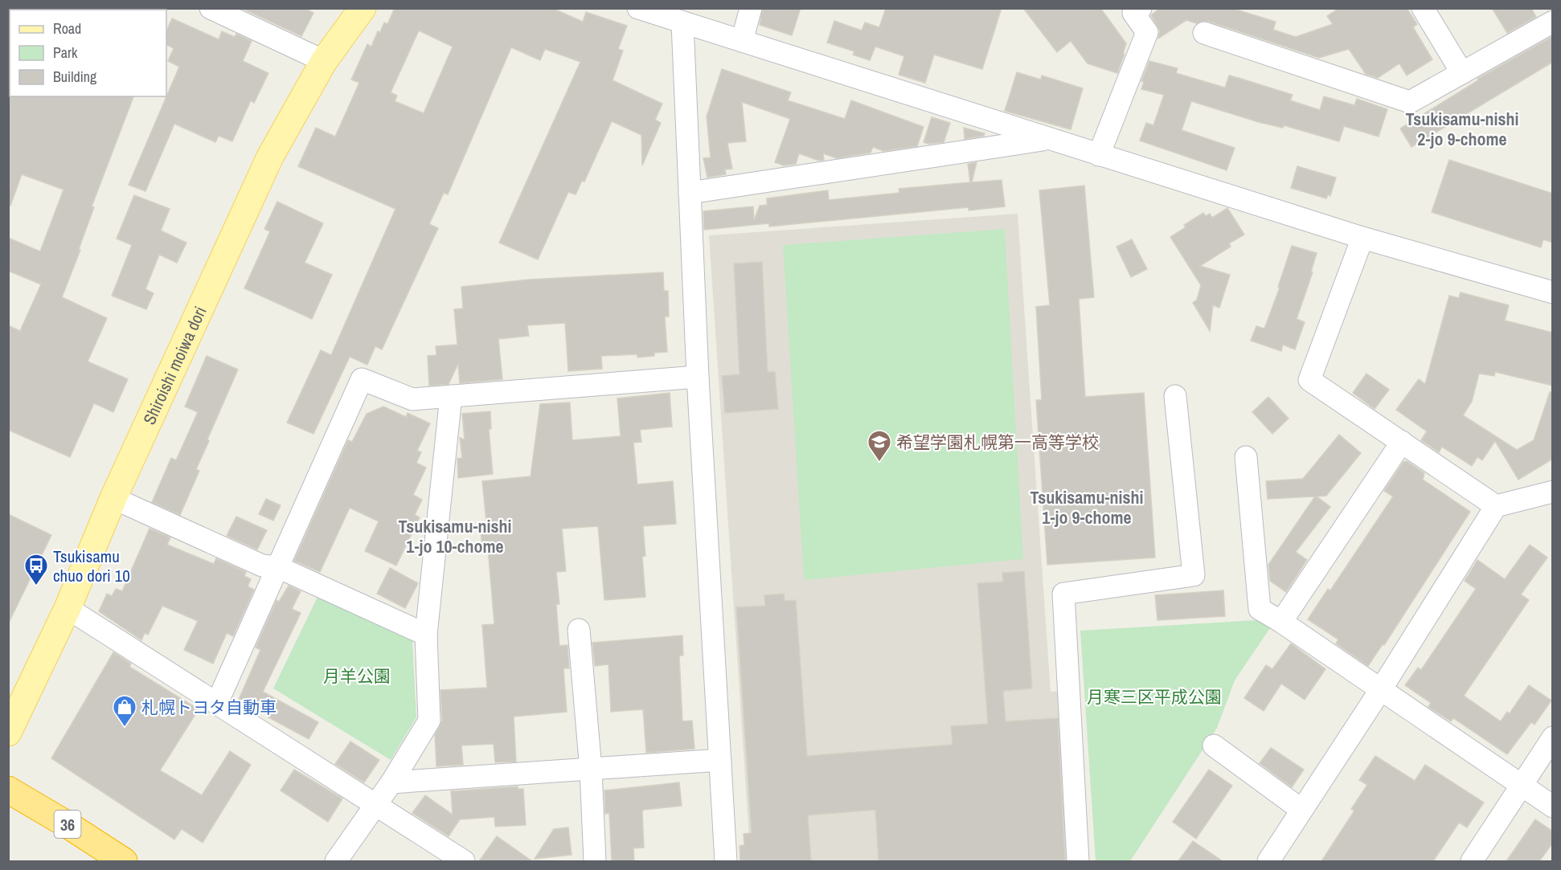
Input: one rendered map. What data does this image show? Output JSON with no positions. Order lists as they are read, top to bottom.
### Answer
{
  "streets": {
    "highway": ["36"],
    "main road": ["Shiroishi moiwa dori"]
  },
  "districts": ["Tsukisamu-nishi 2-jo 9-chome", "Tsukisamu-nishi 1-jo 9-chome", "Tsukisamu-nishi 1-jo 10-chome"],
  "parks": ["月羊公園", "月寒三区平成公園"],
  "places": {
    "school or university": ["希望学園札幌第一高等学校"],
    "bus stop": ["Tsukisamu chuo dori 10"],
    "shop": ["札幌トヨタ自動車"]
  },
  "legend": ["Road", "Park", "Building"]
}
